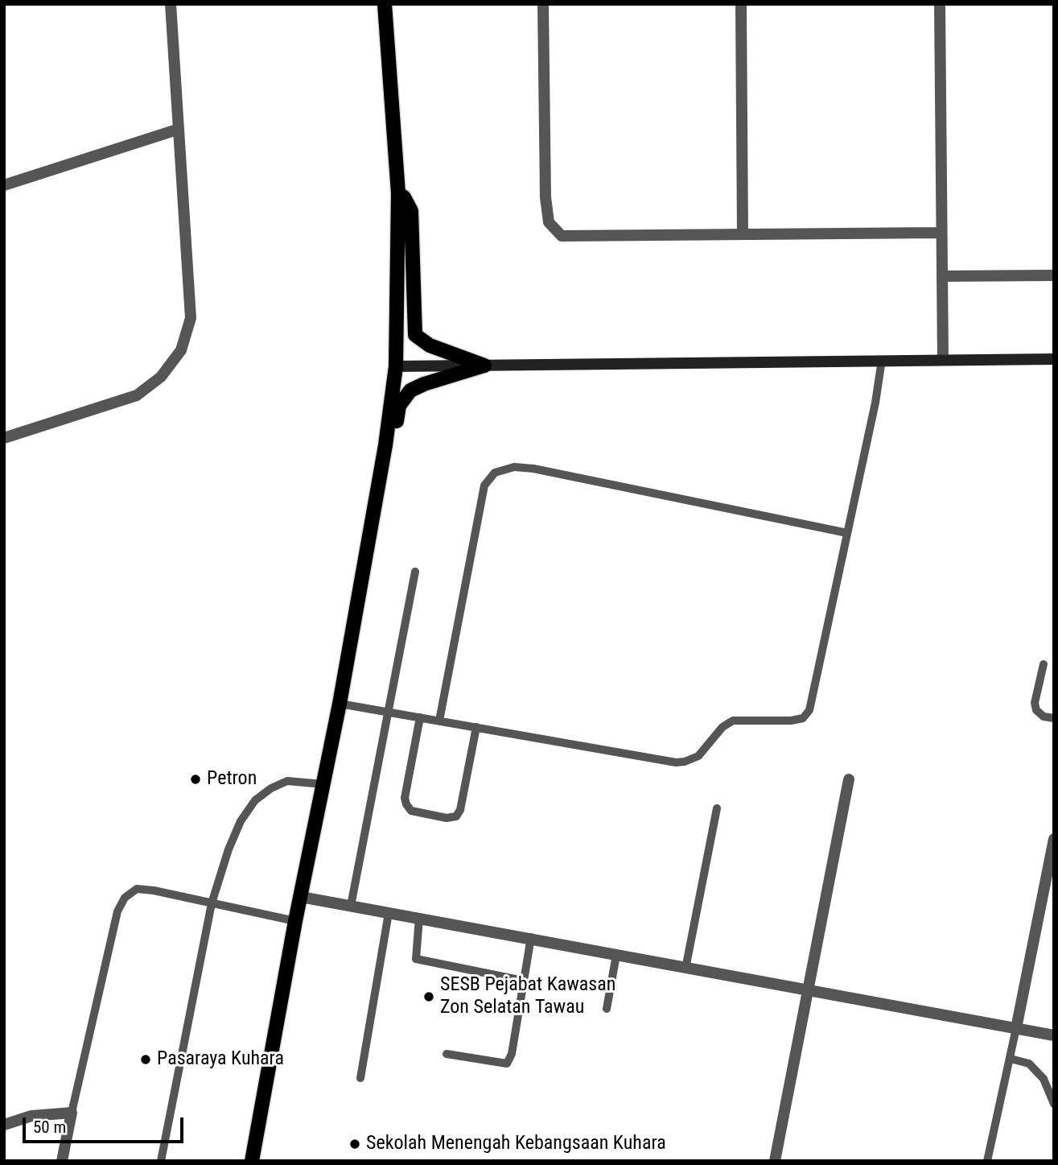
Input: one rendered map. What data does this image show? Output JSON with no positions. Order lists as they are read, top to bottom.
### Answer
{
  "places": [
    "Petron",
    "SESB Pejabat Kawasan Zon Selatan Tawau",
    "Pasaraya Kuhara",
    "Sekolah Menengah Kebangsaan Kuhara"
  ],
  "scale_bar": "50 m"
}
